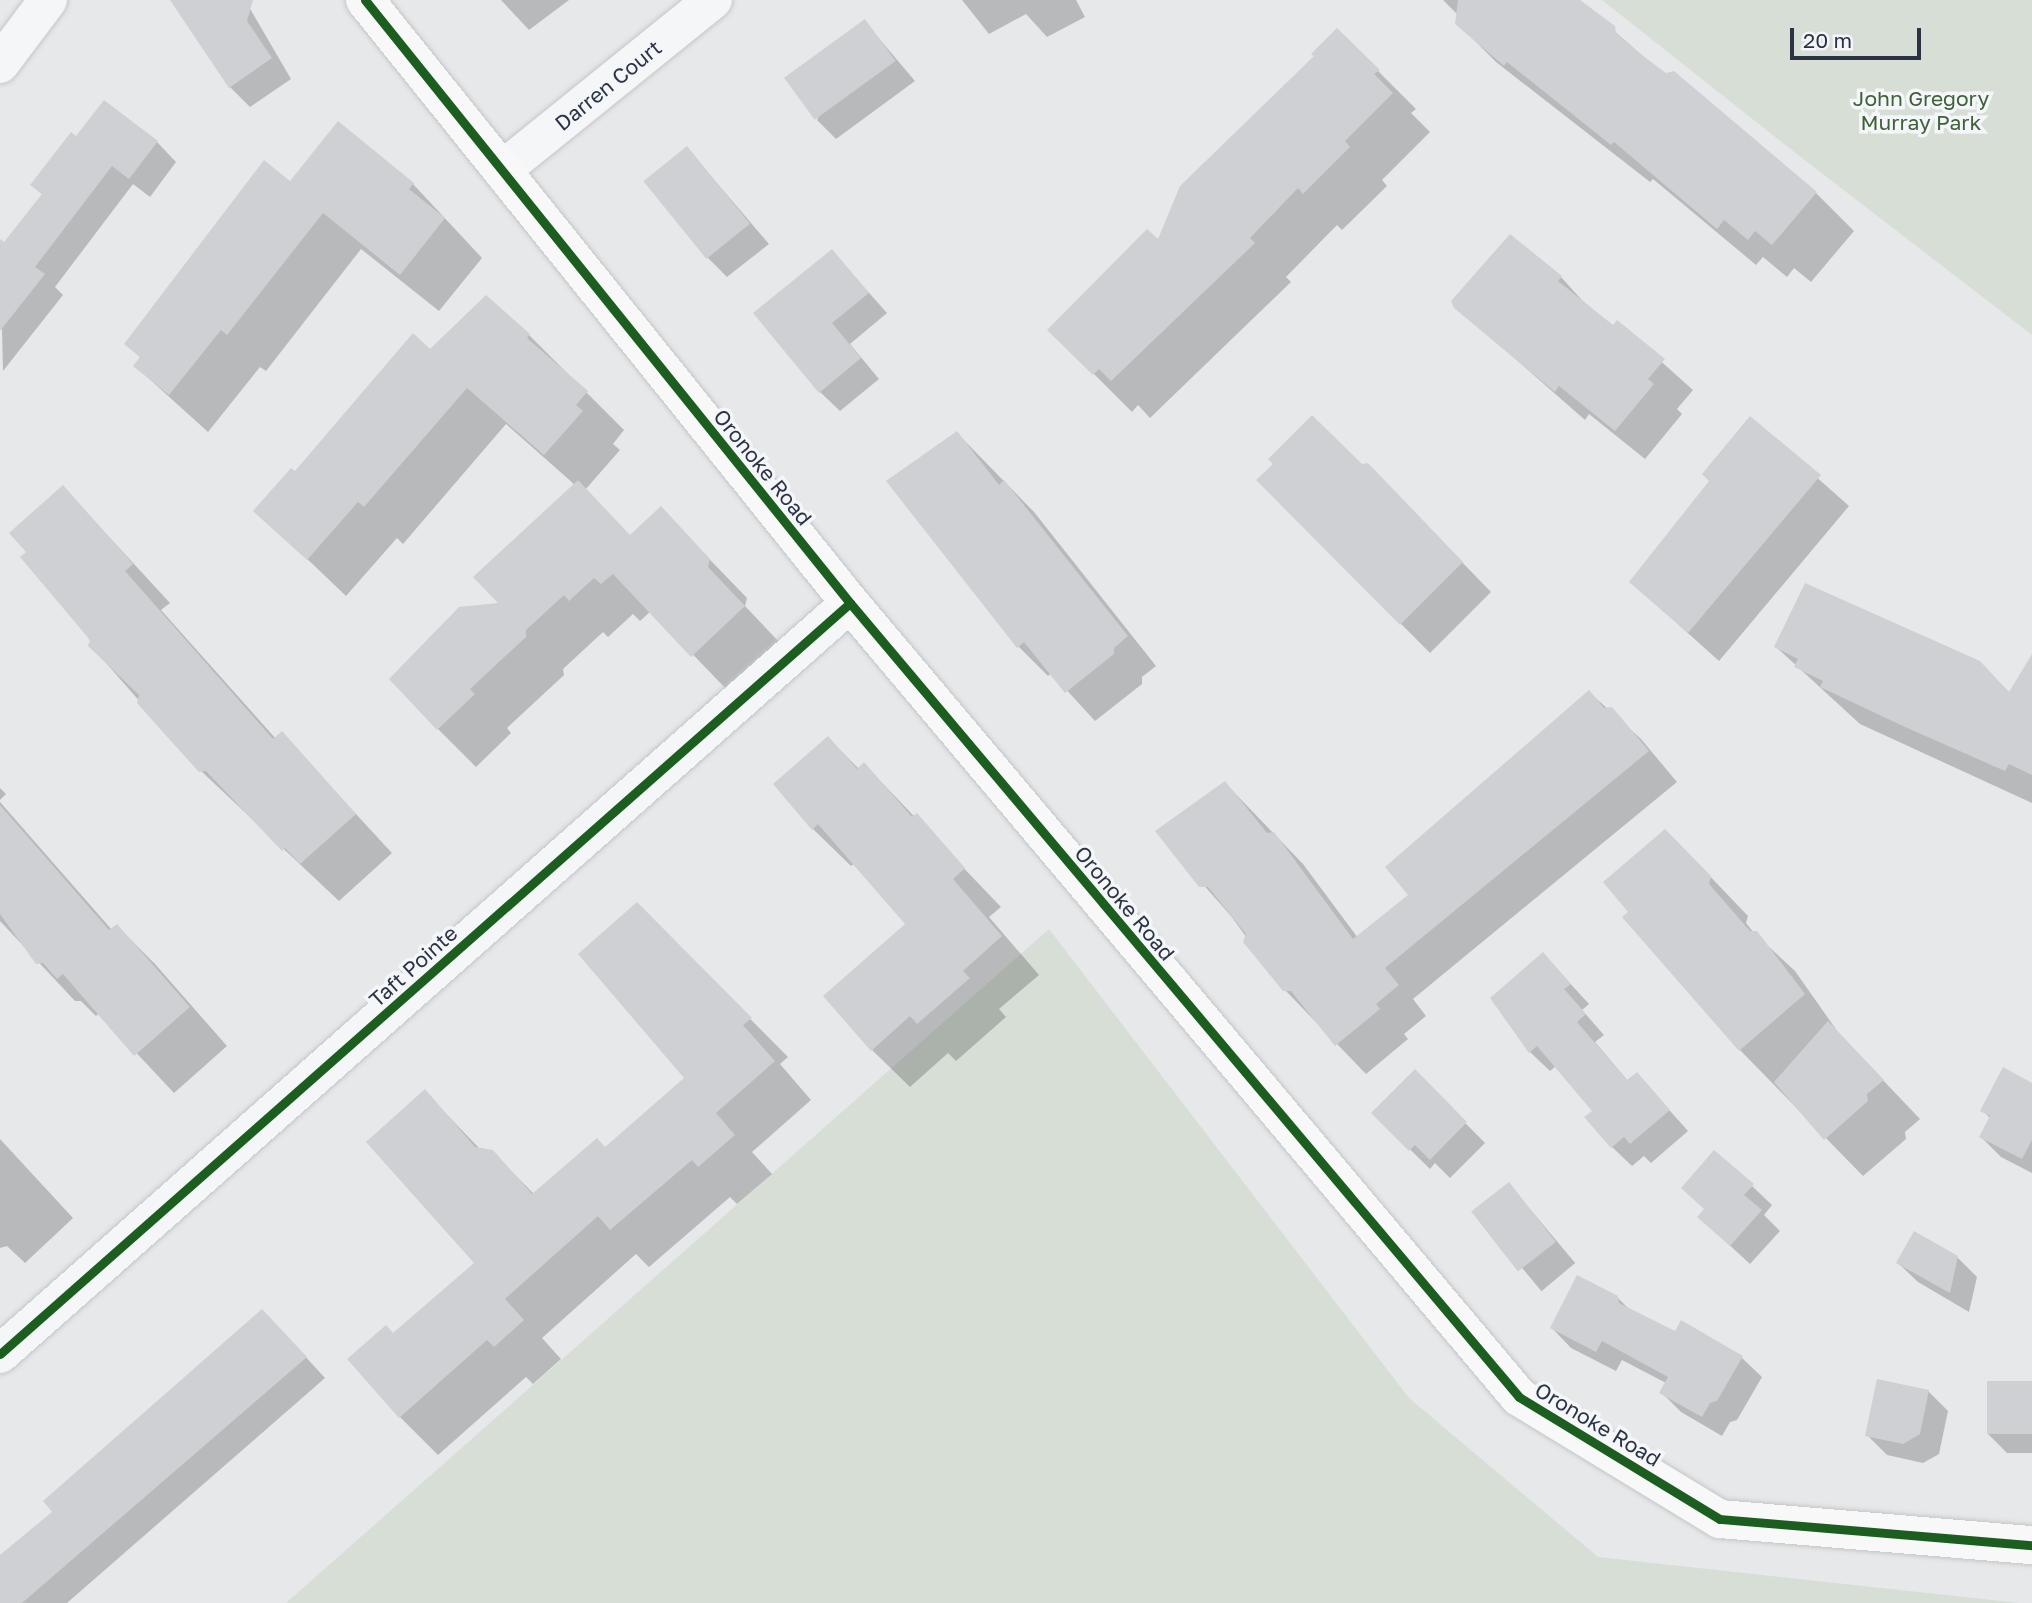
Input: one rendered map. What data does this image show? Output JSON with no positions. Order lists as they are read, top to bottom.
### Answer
{
  "streets": {
    "street": ["Darren Court", "Oronoke Road", "Taft Pointe"]
  },
  "crossings": [
    ["Darren Court", "Oronoke Road"],
    ["Oronoke Road", "Taft Pointe"]
  ],
  "parks": ["John Gregory Murray Park"],
  "scale_bar": "20 m"
}
